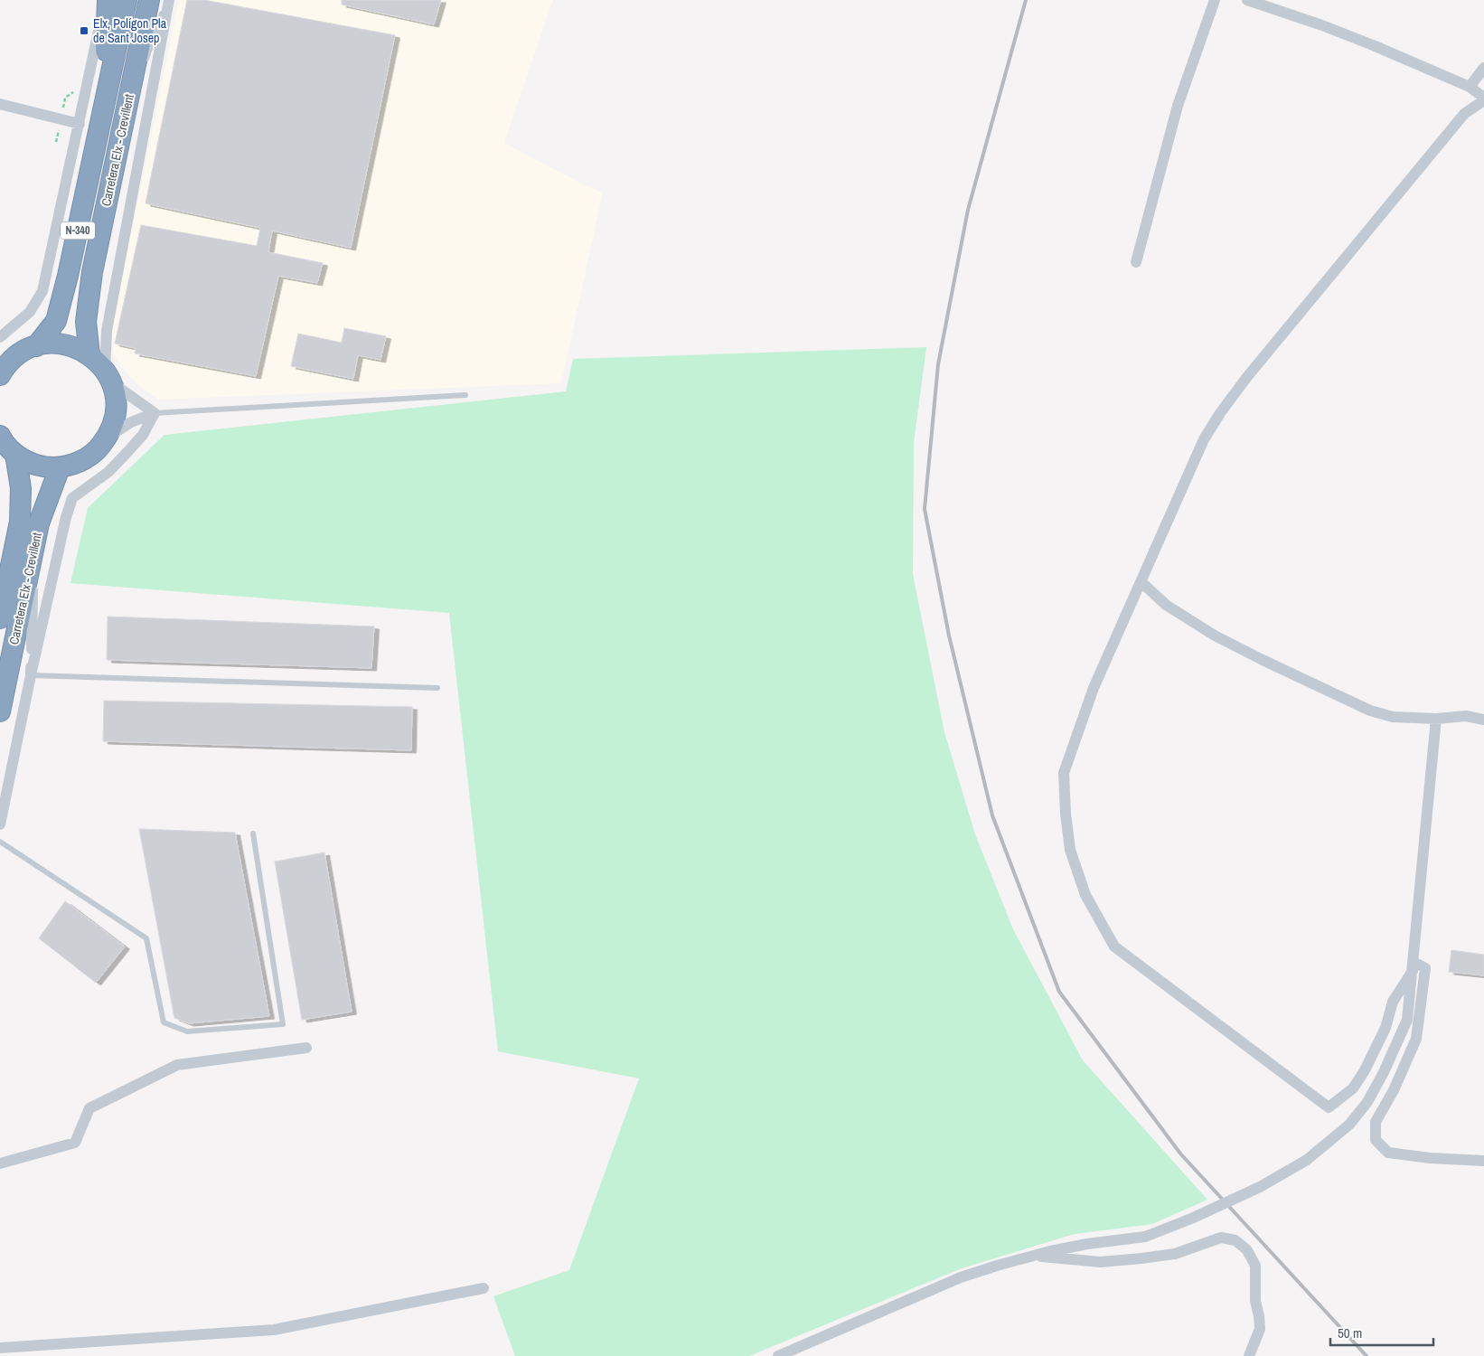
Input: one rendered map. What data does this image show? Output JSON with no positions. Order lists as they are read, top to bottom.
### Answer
{
  "streets": {
    "highway": ["Carretera Elx - Crevillent", "N-340"]
  },
  "crossings": [
    ["Carretera Elx - Crevillent", "N-340"]
  ],
  "places": {
    "transit": ["Elx, Polígon Pla de Sant Josep"]
  },
  "scale_bar": "50 m"
}
